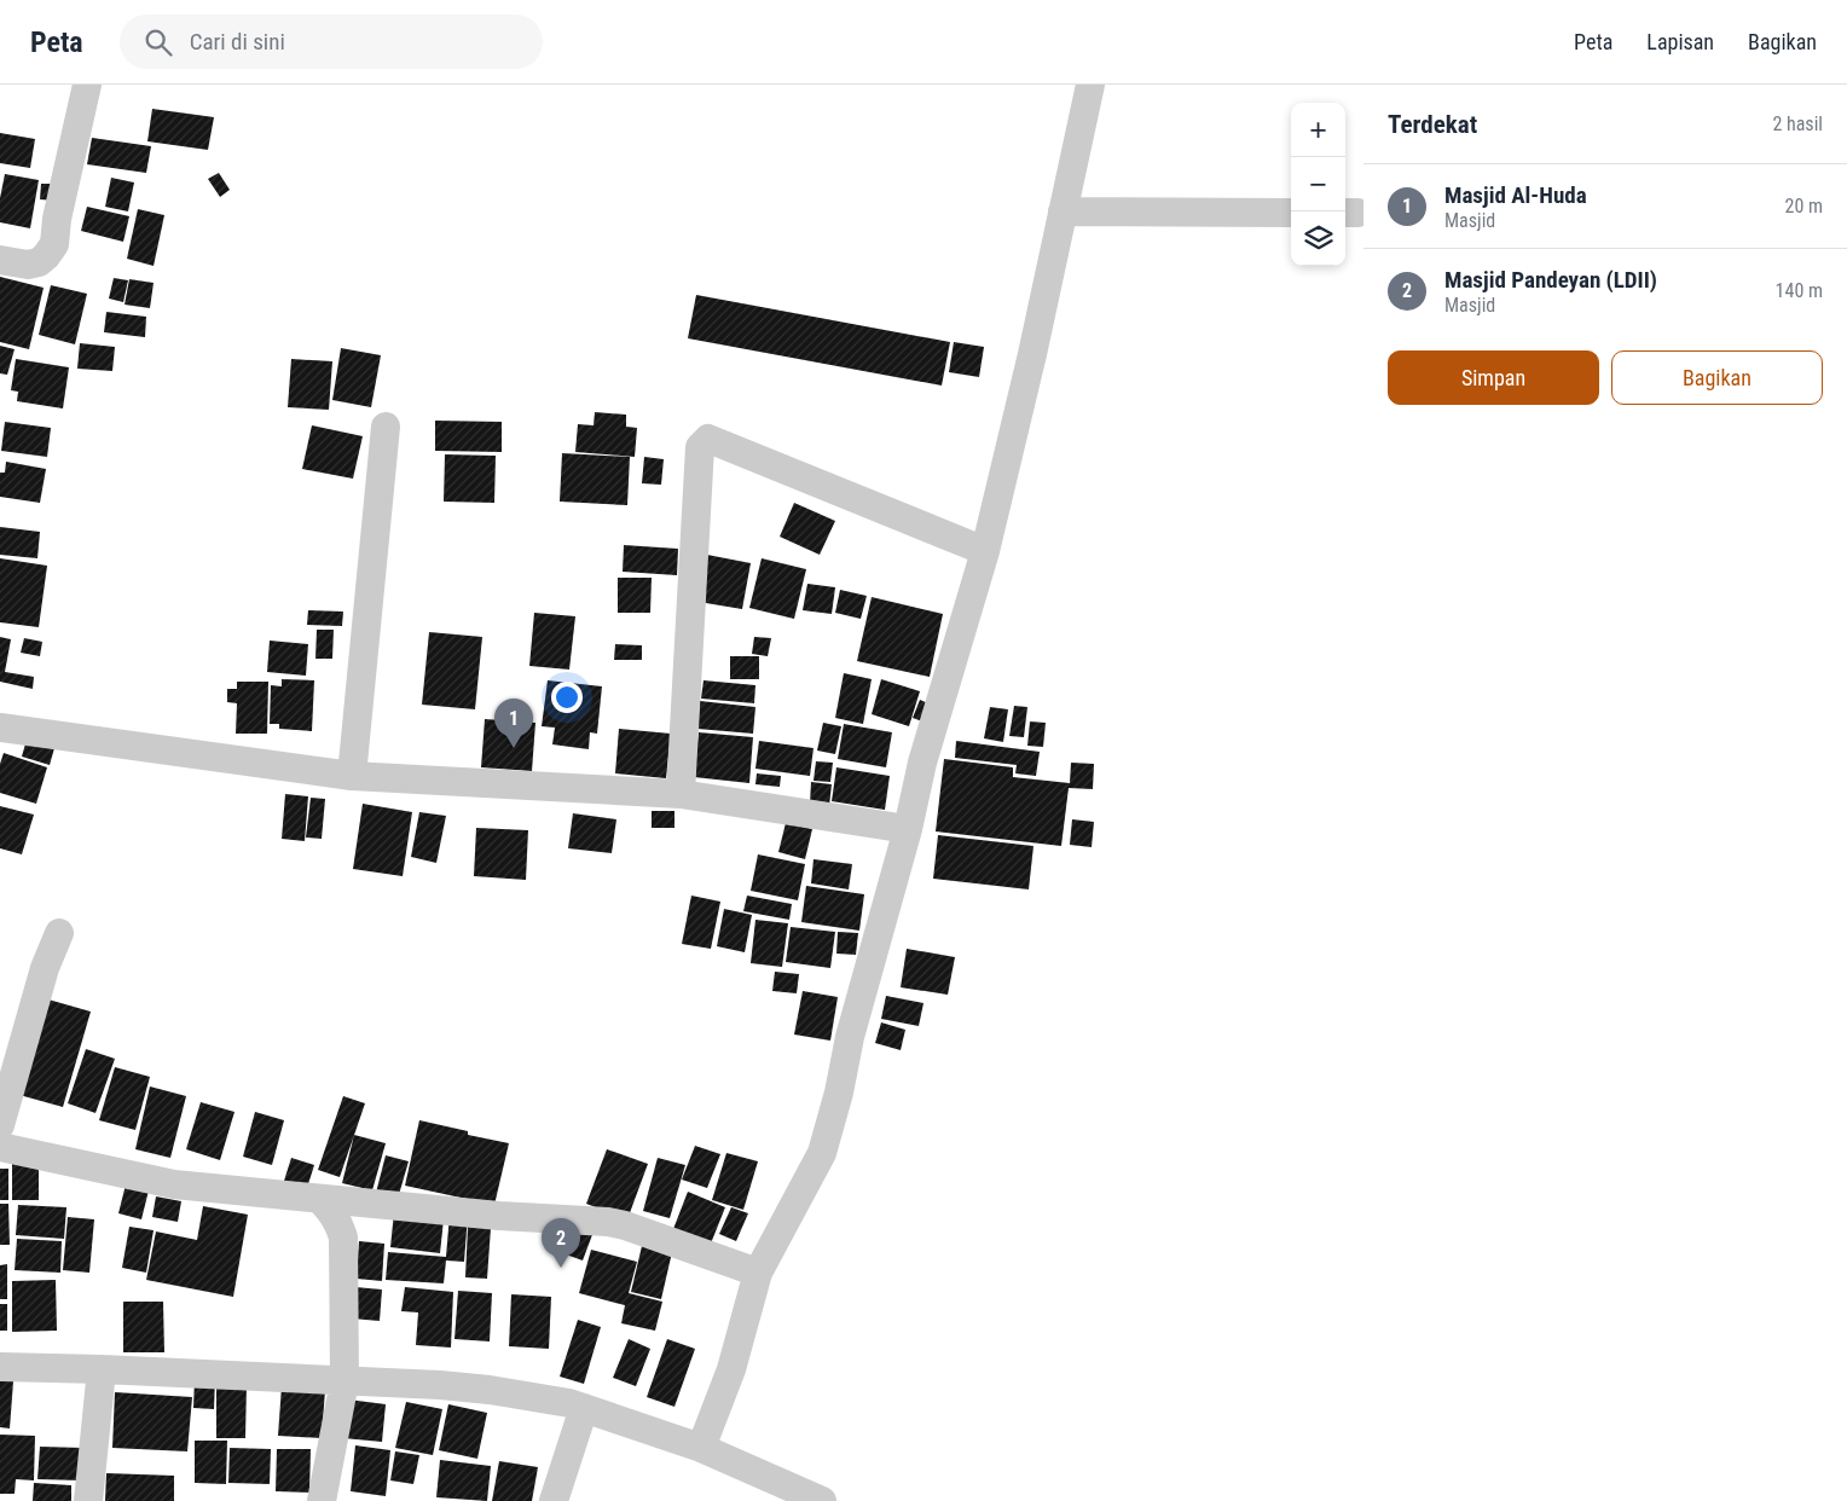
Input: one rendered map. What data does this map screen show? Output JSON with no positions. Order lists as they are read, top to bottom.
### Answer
{
  "page": {
    "header": "Peta",
    "search": "Cari di sini",
    "nav": ["Peta", "Lapisan", "Bagikan"],
    "heading": ["Terdekat", "2 hasil"],
    "map_buttons": ["+", "−"],
    "list": [
      {
        "mark": "1",
        "name": "Masjid Al-Huda",
        "note": "Masjid",
        "value": "20 m"
      },
      {
        "mark": "2",
        "name": "Masjid Pandeyan (LDII)",
        "note": "Masjid",
        "value": "140 m"
      }
    ],
    "buttons": ["Simpan", "Bagikan"],
    "pins": ["1", "2"]
  }
}
